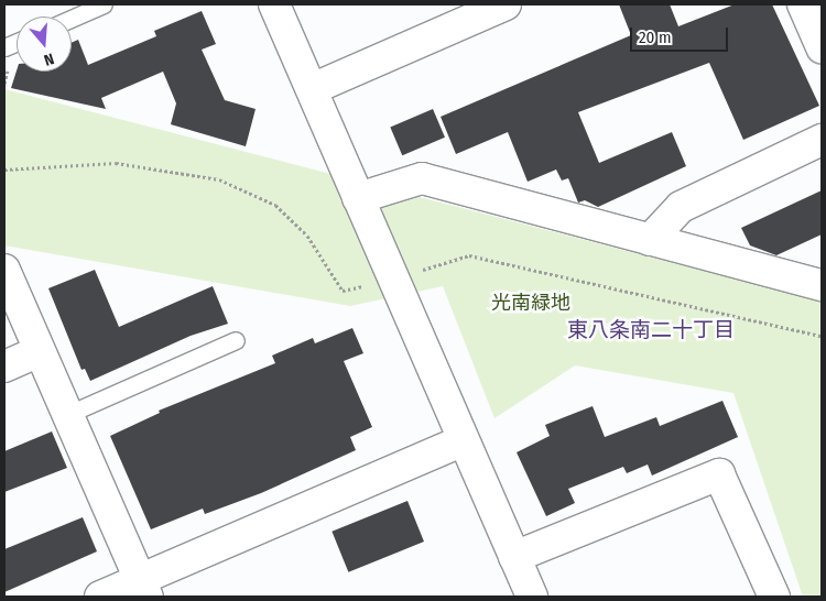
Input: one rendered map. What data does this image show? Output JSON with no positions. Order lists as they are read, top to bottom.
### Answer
{
  "districts": ["東八条南二十丁目"],
  "parks": ["光南緑地"],
  "scale_bar": "20 m",
  "north": "bottom"
}
